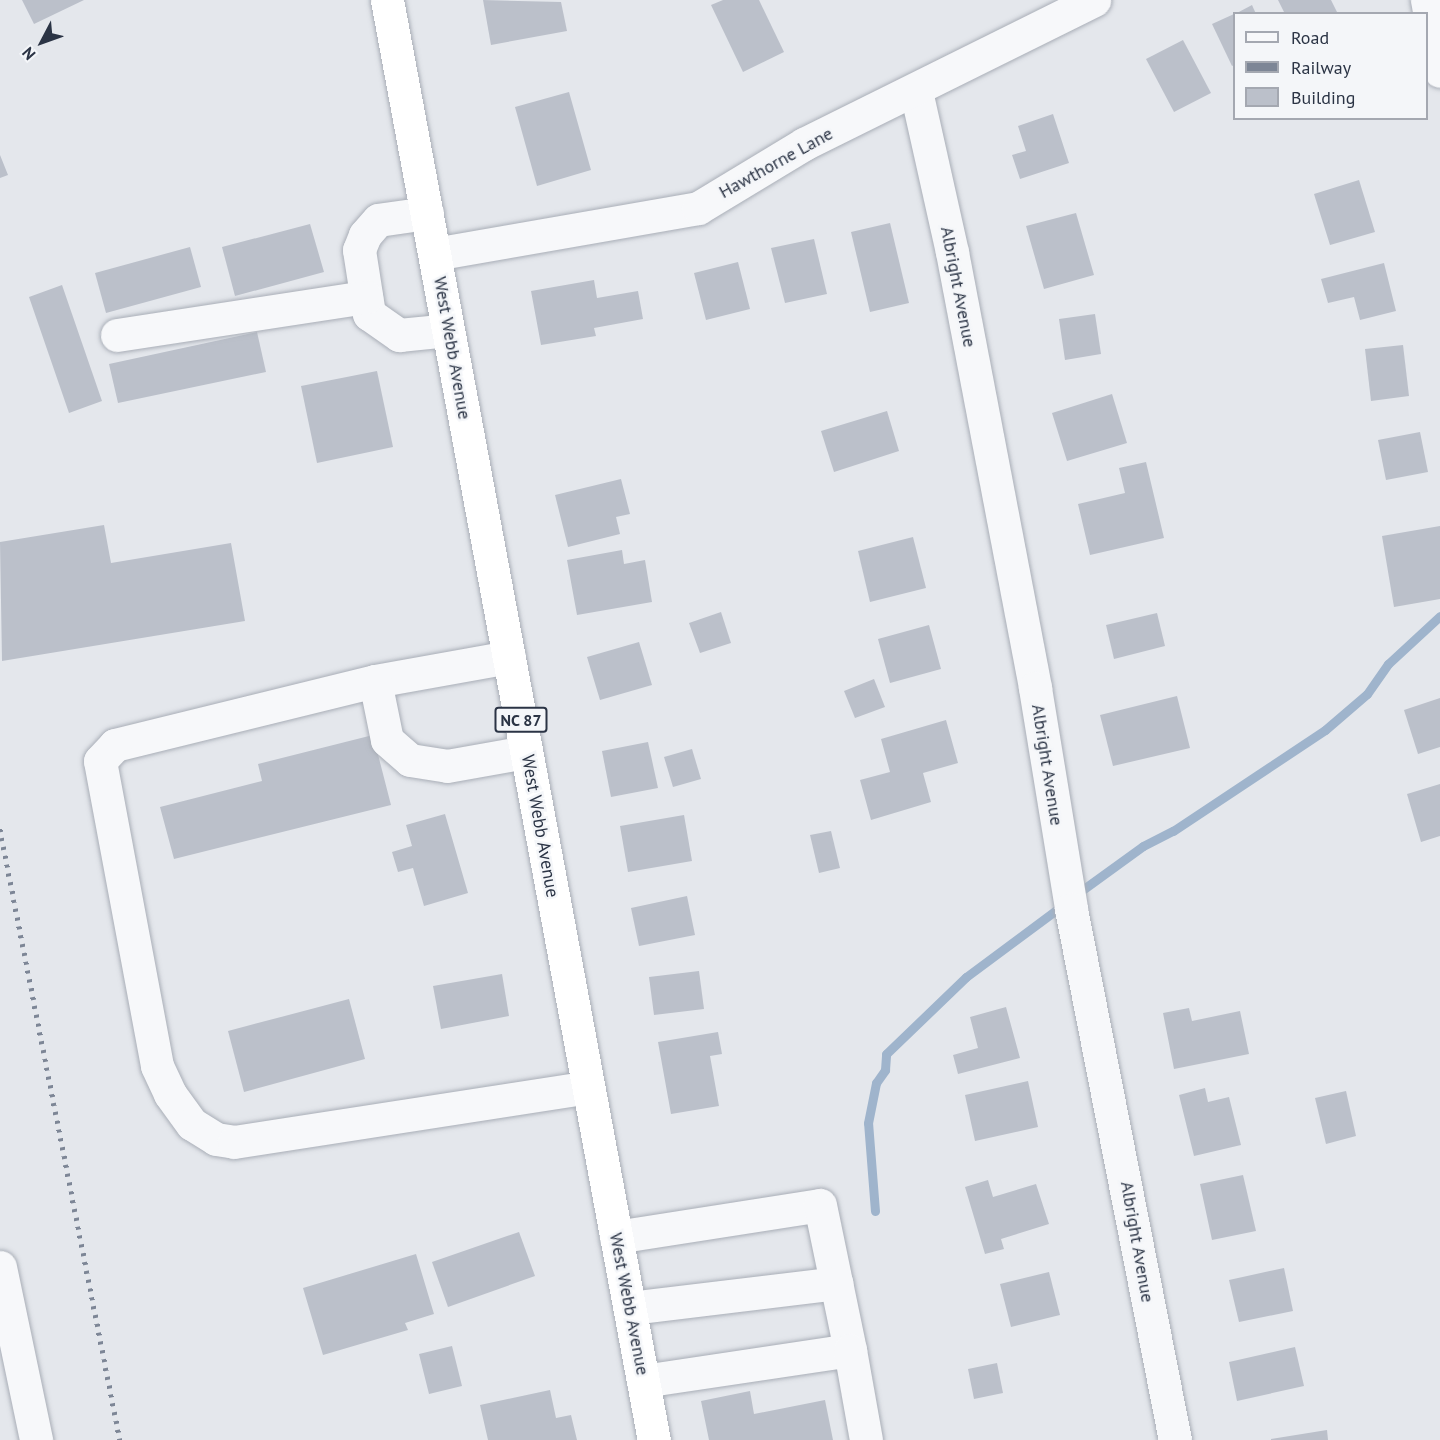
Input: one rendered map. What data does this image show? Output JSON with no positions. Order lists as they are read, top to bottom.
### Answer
{
  "streets": {
    "highway": ["West Webb Avenue", "NC 87"],
    "street": ["Hawthorne Lane", "Albright Avenue"]
  },
  "crossings": [
    ["Hawthorne Lane", "Albright Avenue"],
    ["Hawthorne Lane", "West Webb Avenue"]
  ],
  "legend": ["Road", "Railway", "Building"],
  "north": "bottom left"
}
